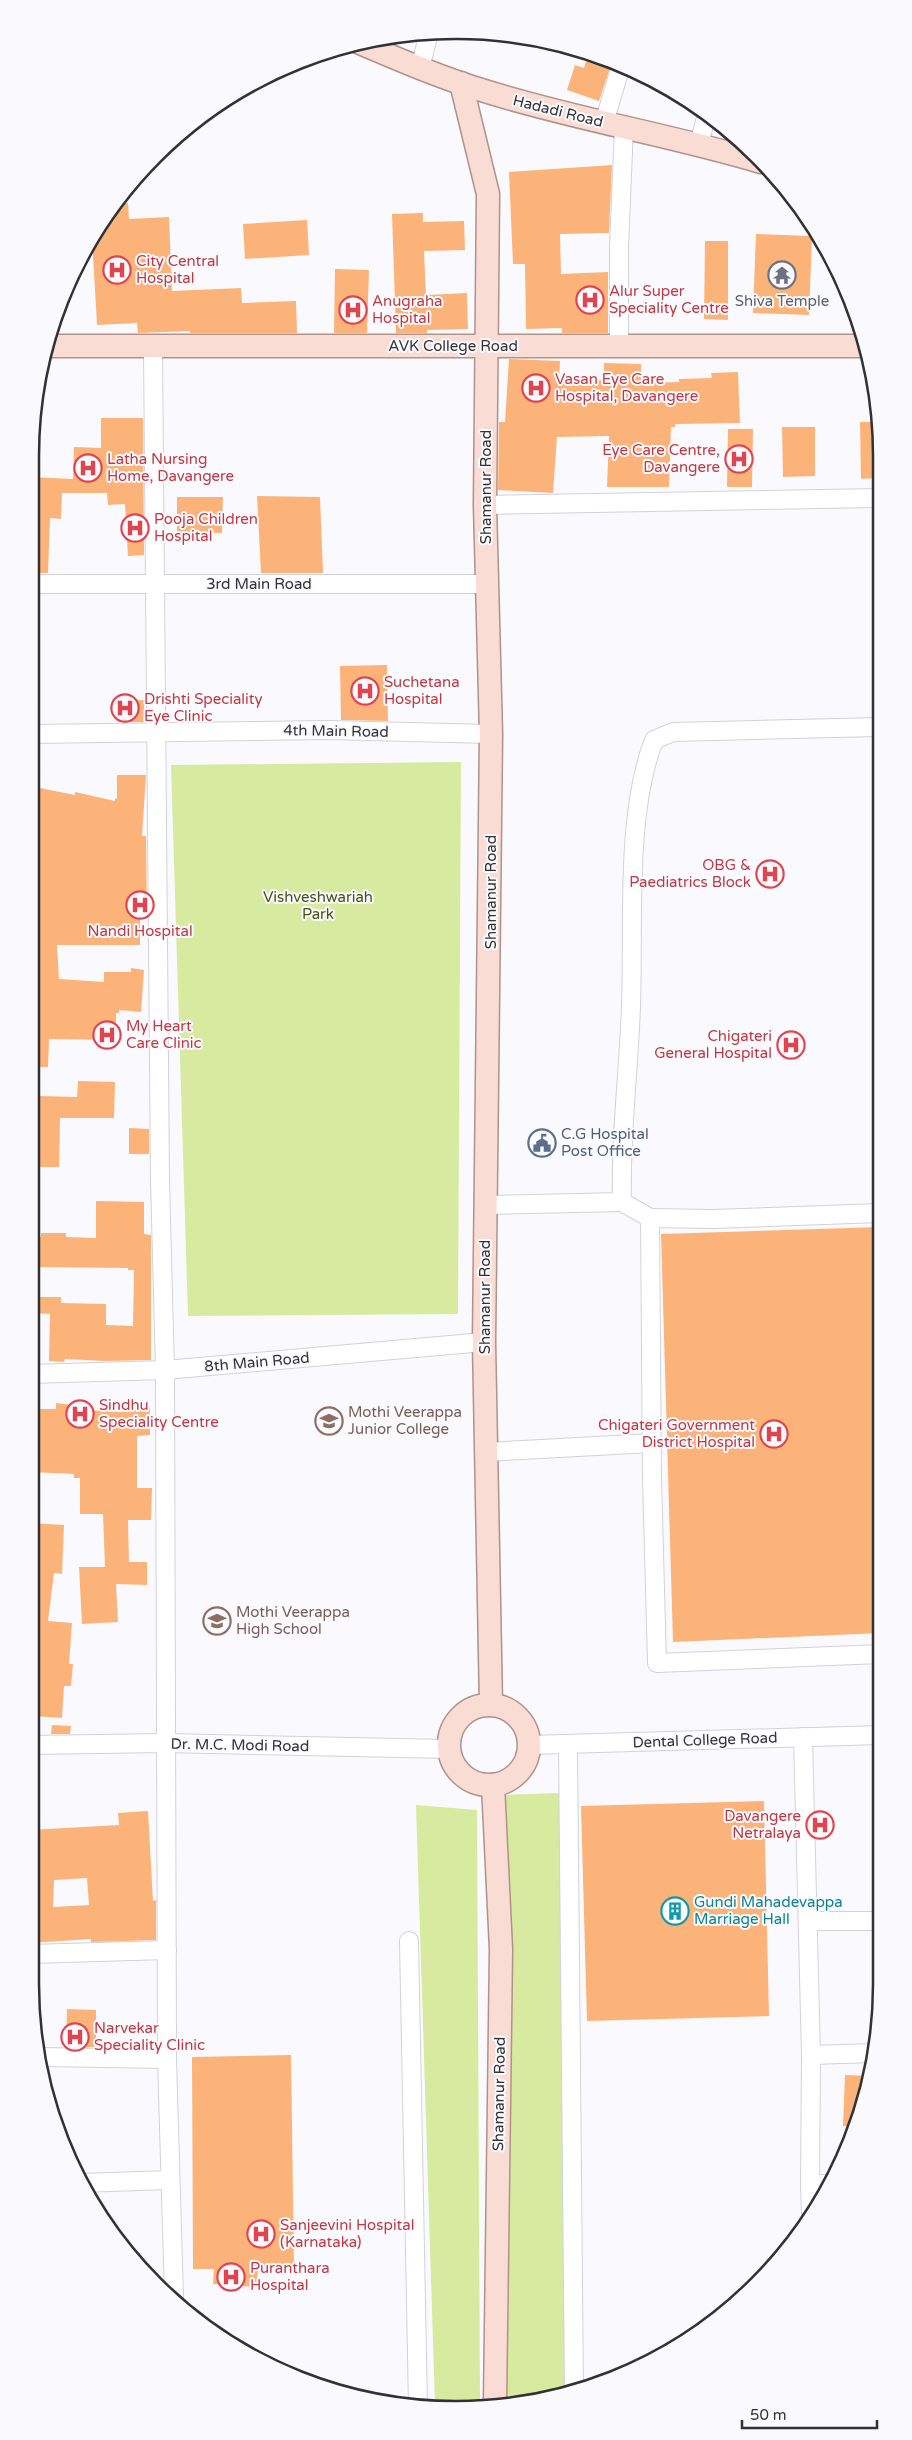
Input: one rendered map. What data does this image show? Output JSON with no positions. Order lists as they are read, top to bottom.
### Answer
{
  "streets": {
    "main road": ["Hadadi Road", "AVK College Road", "Shamanur Road"],
    "street": [
      "3rd Main Road",
      "4th Main Road",
      "8th Main Road",
      "Dental College Road",
      "Dr. M.C. Modi Road"
    ]
  },
  "crossings": [
    ["Hadadi Road", "Shamanur Road"],
    ["AVK College Road", "Shamanur Road"],
    ["Shamanur Road", "3rd Main Road"],
    ["Shamanur Road", "4th Main Road"],
    ["Shamanur Road", "8th Main Road"],
    ["Shamanur Road", "Dental College Road"],
    ["Shamanur Road", "Dr. M.C. Modi Road"],
    ["Dental College Road", "Dr. M.C. Modi Road"]
  ],
  "parks": ["Vishveshwariah Park"],
  "places": {
    "hospital": [
      "City Central Hospital",
      "Alur Super Speciality Centre",
      "Anugraha Hospital",
      "Vasan Eye Care Hospital, Davangere",
      "Eye Care Centre, Davangere",
      "Latha Nursing Home, Davangere",
      "Pooja Children Hospital",
      "Suchetana Hospital",
      "Drishti Speciality Eye Clinic",
      "OBG & Paediatrics Block",
      "Nandi Hospital",
      "My Heart Care Clinic",
      "Chigateri General Hospital",
      "Sindhu Speciality Centre",
      "Chigateri Government District Hospital",
      "Davangere Netralaya",
      "Narvekar Speciality Clinic",
      "Sanjeevini Hospital (Karnataka)",
      "Puranthara Hospital"
    ],
    "temple": ["Shiva Temple"],
    "public building": ["C.G Hospital Post Office"],
    "school or university": ["Mothi Veerappa Junior College", "Mothi Veerappa High School"],
    "building": ["Gundi Mahadevappa Marriage Hall"]
  },
  "scale_bar": "50 m"
}
